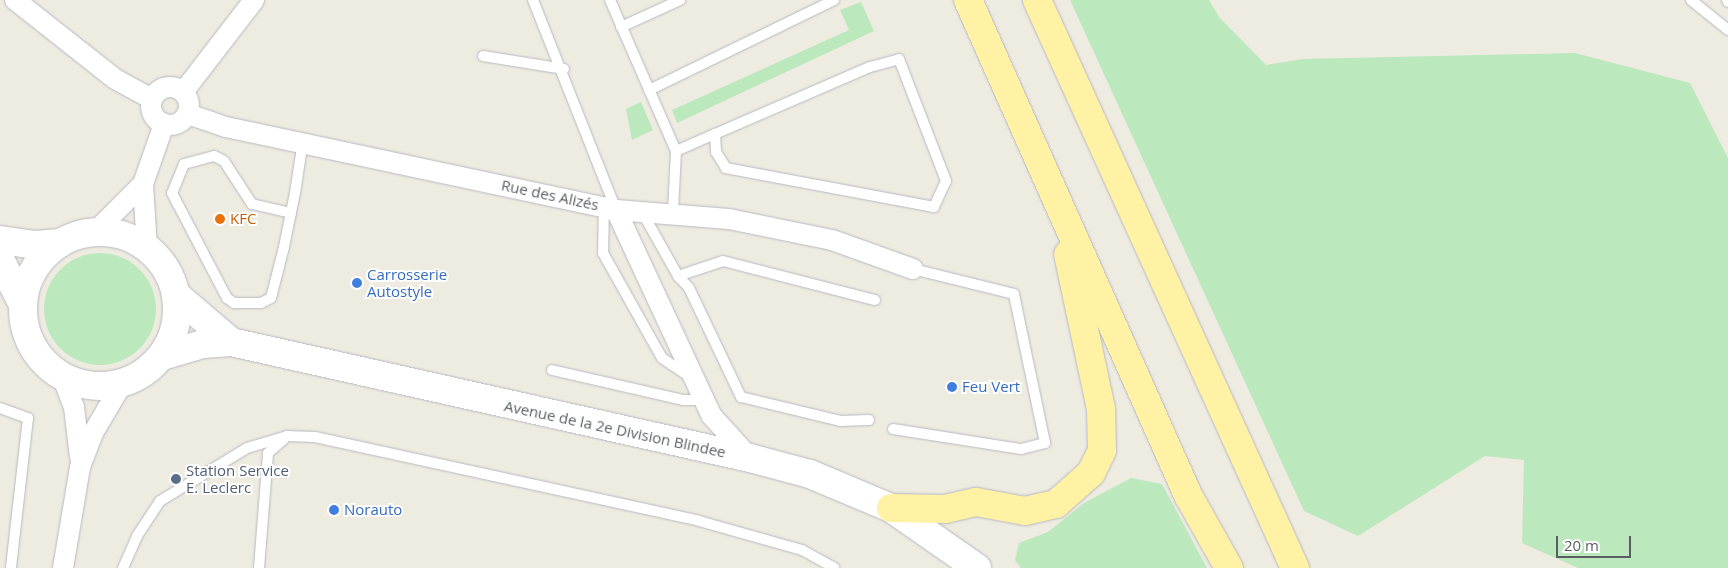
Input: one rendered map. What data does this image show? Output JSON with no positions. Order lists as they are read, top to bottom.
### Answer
{
  "streets": {
    "main road": ["Avenue de la 2e Division Blindee"],
    "street": ["Rue des Alizés"]
  },
  "places": [
    "KFC",
    "Carrosserie Autostyle",
    "Feu Vert",
    "Station Service E. Leclerc",
    "Norauto"
  ],
  "scale_bar": "20 m"
}
